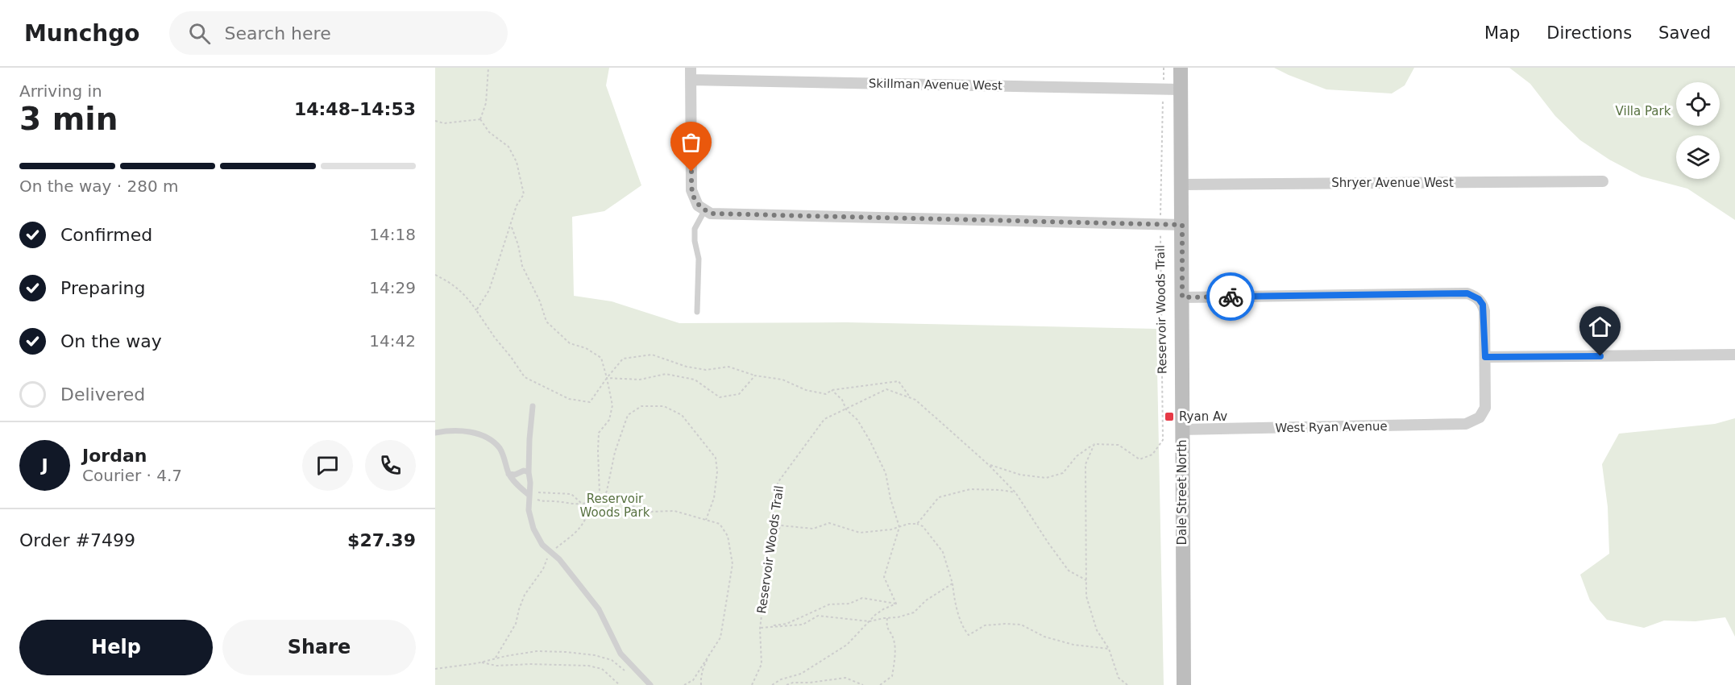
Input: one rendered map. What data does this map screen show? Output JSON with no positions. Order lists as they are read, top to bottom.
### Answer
{
  "streets": {
    "main road": ["Dale Street North"],
    "street": ["Skillman Avenue West", "Shryer Avenue West", "West Ryan Avenue"],
    "path": ["Reservoir Woods Trail"]
  },
  "crossings": [
    ["Skillman Avenue West", "Reservoir Woods Trail"],
    ["Skillman Avenue West", "Dale Street North"],
    ["Shryer Avenue West", "Dale Street North"],
    ["West Ryan Avenue", "Dale Street North"]
  ],
  "parks": ["Villa Park", "Reservoir Woods Park"],
  "places": {
    "transit": ["Ryan Av"]
  },
  "page": {
    "header": "Munchgo",
    "search": "Search here",
    "nav": ["Map", "Directions", "Saved"],
    "heading": ["3 min", "Arriving in", "14:48–14:53"],
    "panel": [
      "Jordan",
      "Courier · 4.7",
      "Order #7499",
      "$27.39"
    ],
    "bar": "On the way · 280 m",
    "list": [
      ["Confirmed", "14:18"],
      ["Preparing", "14:29"],
      ["On the way", "14:42"],
      "Delivered"
    ],
    "round": "J",
    "buttons": ["Help", "Share"]
  }
}
